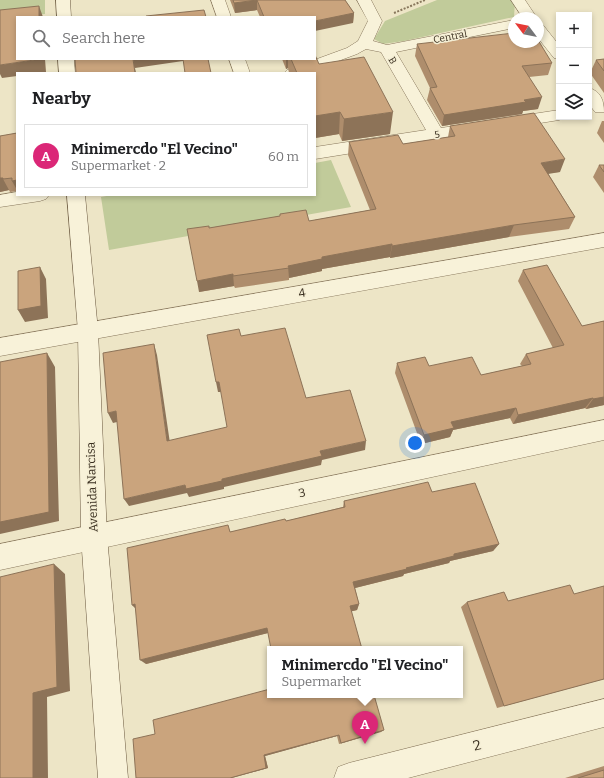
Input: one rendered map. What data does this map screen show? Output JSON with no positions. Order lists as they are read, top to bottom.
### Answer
{
  "streets": {
    "street": [
      "Central",
      "B",
      "5",
      "4",
      "Avenida Narcisa",
      "3",
      "2"
    ]
  },
  "crossings": [
    ["Central", "B"],
    ["B", "5"],
    ["4", "Avenida Narcisa"],
    ["Avenida Narcisa", "3"]
  ],
  "north": "top left",
  "page": {
    "map_buttons": ["+", "−"],
    "search": "Search here",
    "heading": "Nearby",
    "list": [
      {
        "mark": "A",
        "name": "Minimercdo \"El Vecino\"",
        "note": "Supermarket · 2",
        "value": "60 m"
      }
    ],
    "popup": ["Minimercdo \"El Vecino\"", "Supermarket"],
    "pins": "A"
  }
}
